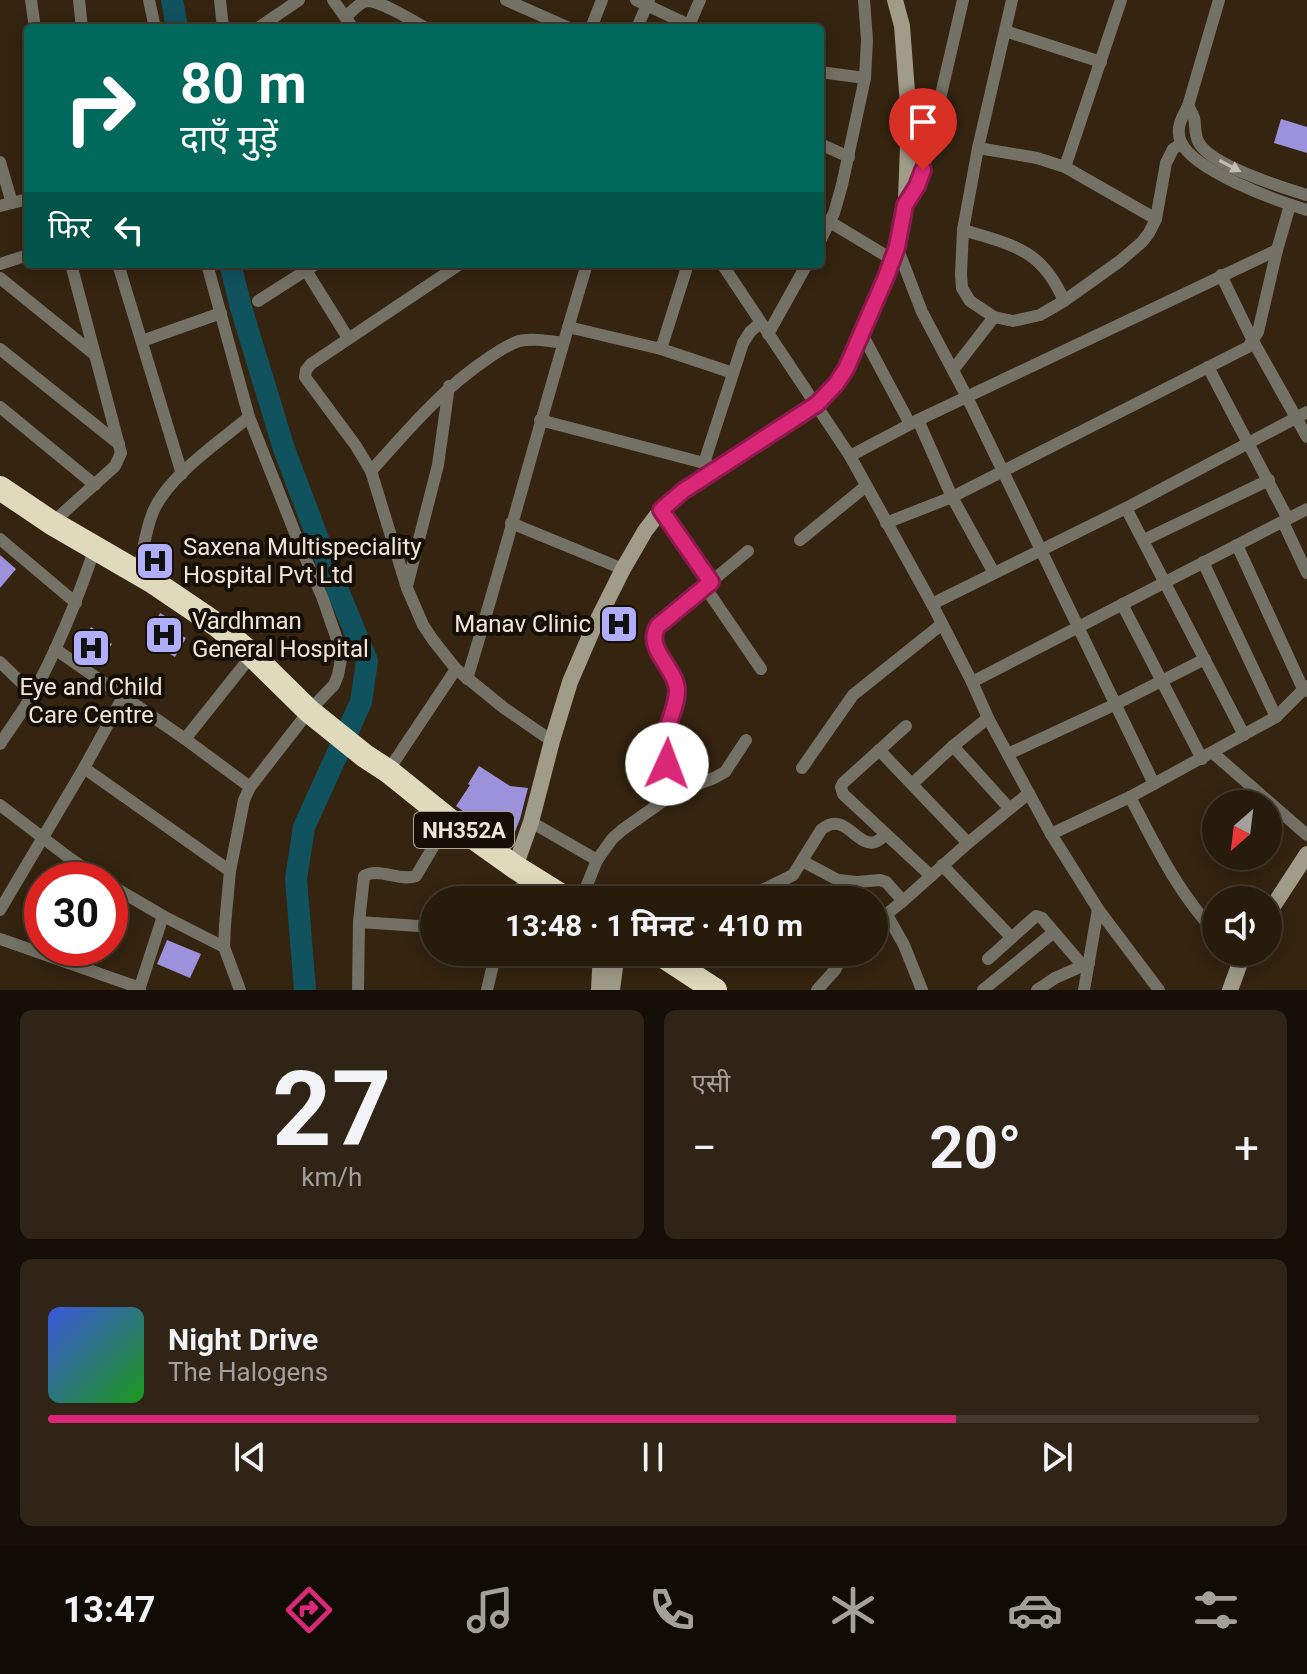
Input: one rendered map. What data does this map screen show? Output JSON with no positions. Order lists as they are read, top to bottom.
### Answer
{
  "streets": {
    "highway": ["NH352A"]
  },
  "places": {
    "hospital": [
      "Saxena Multispeciality Hospital Pvt Ltd",
      "Manav Clinic",
      "Vardhman General Hospital",
      "Eye and Child Care Centre"
    ]
  },
  "north": "bottom left",
  "page": {
    "turn": ["80 m", "दाएँ मुड़ें"],
    "then": "फिर",
    "limit": "30",
    "trip": "13:48 · 1 मिनट · 410 m",
    "tile": [
      ["27", "km/h"],
      "एसी"
    ],
    "heat": ["−", "20°", "+"],
    "song": ["Night Drive", "The Halogens"],
    "tabs": "13:47"
  }
}
